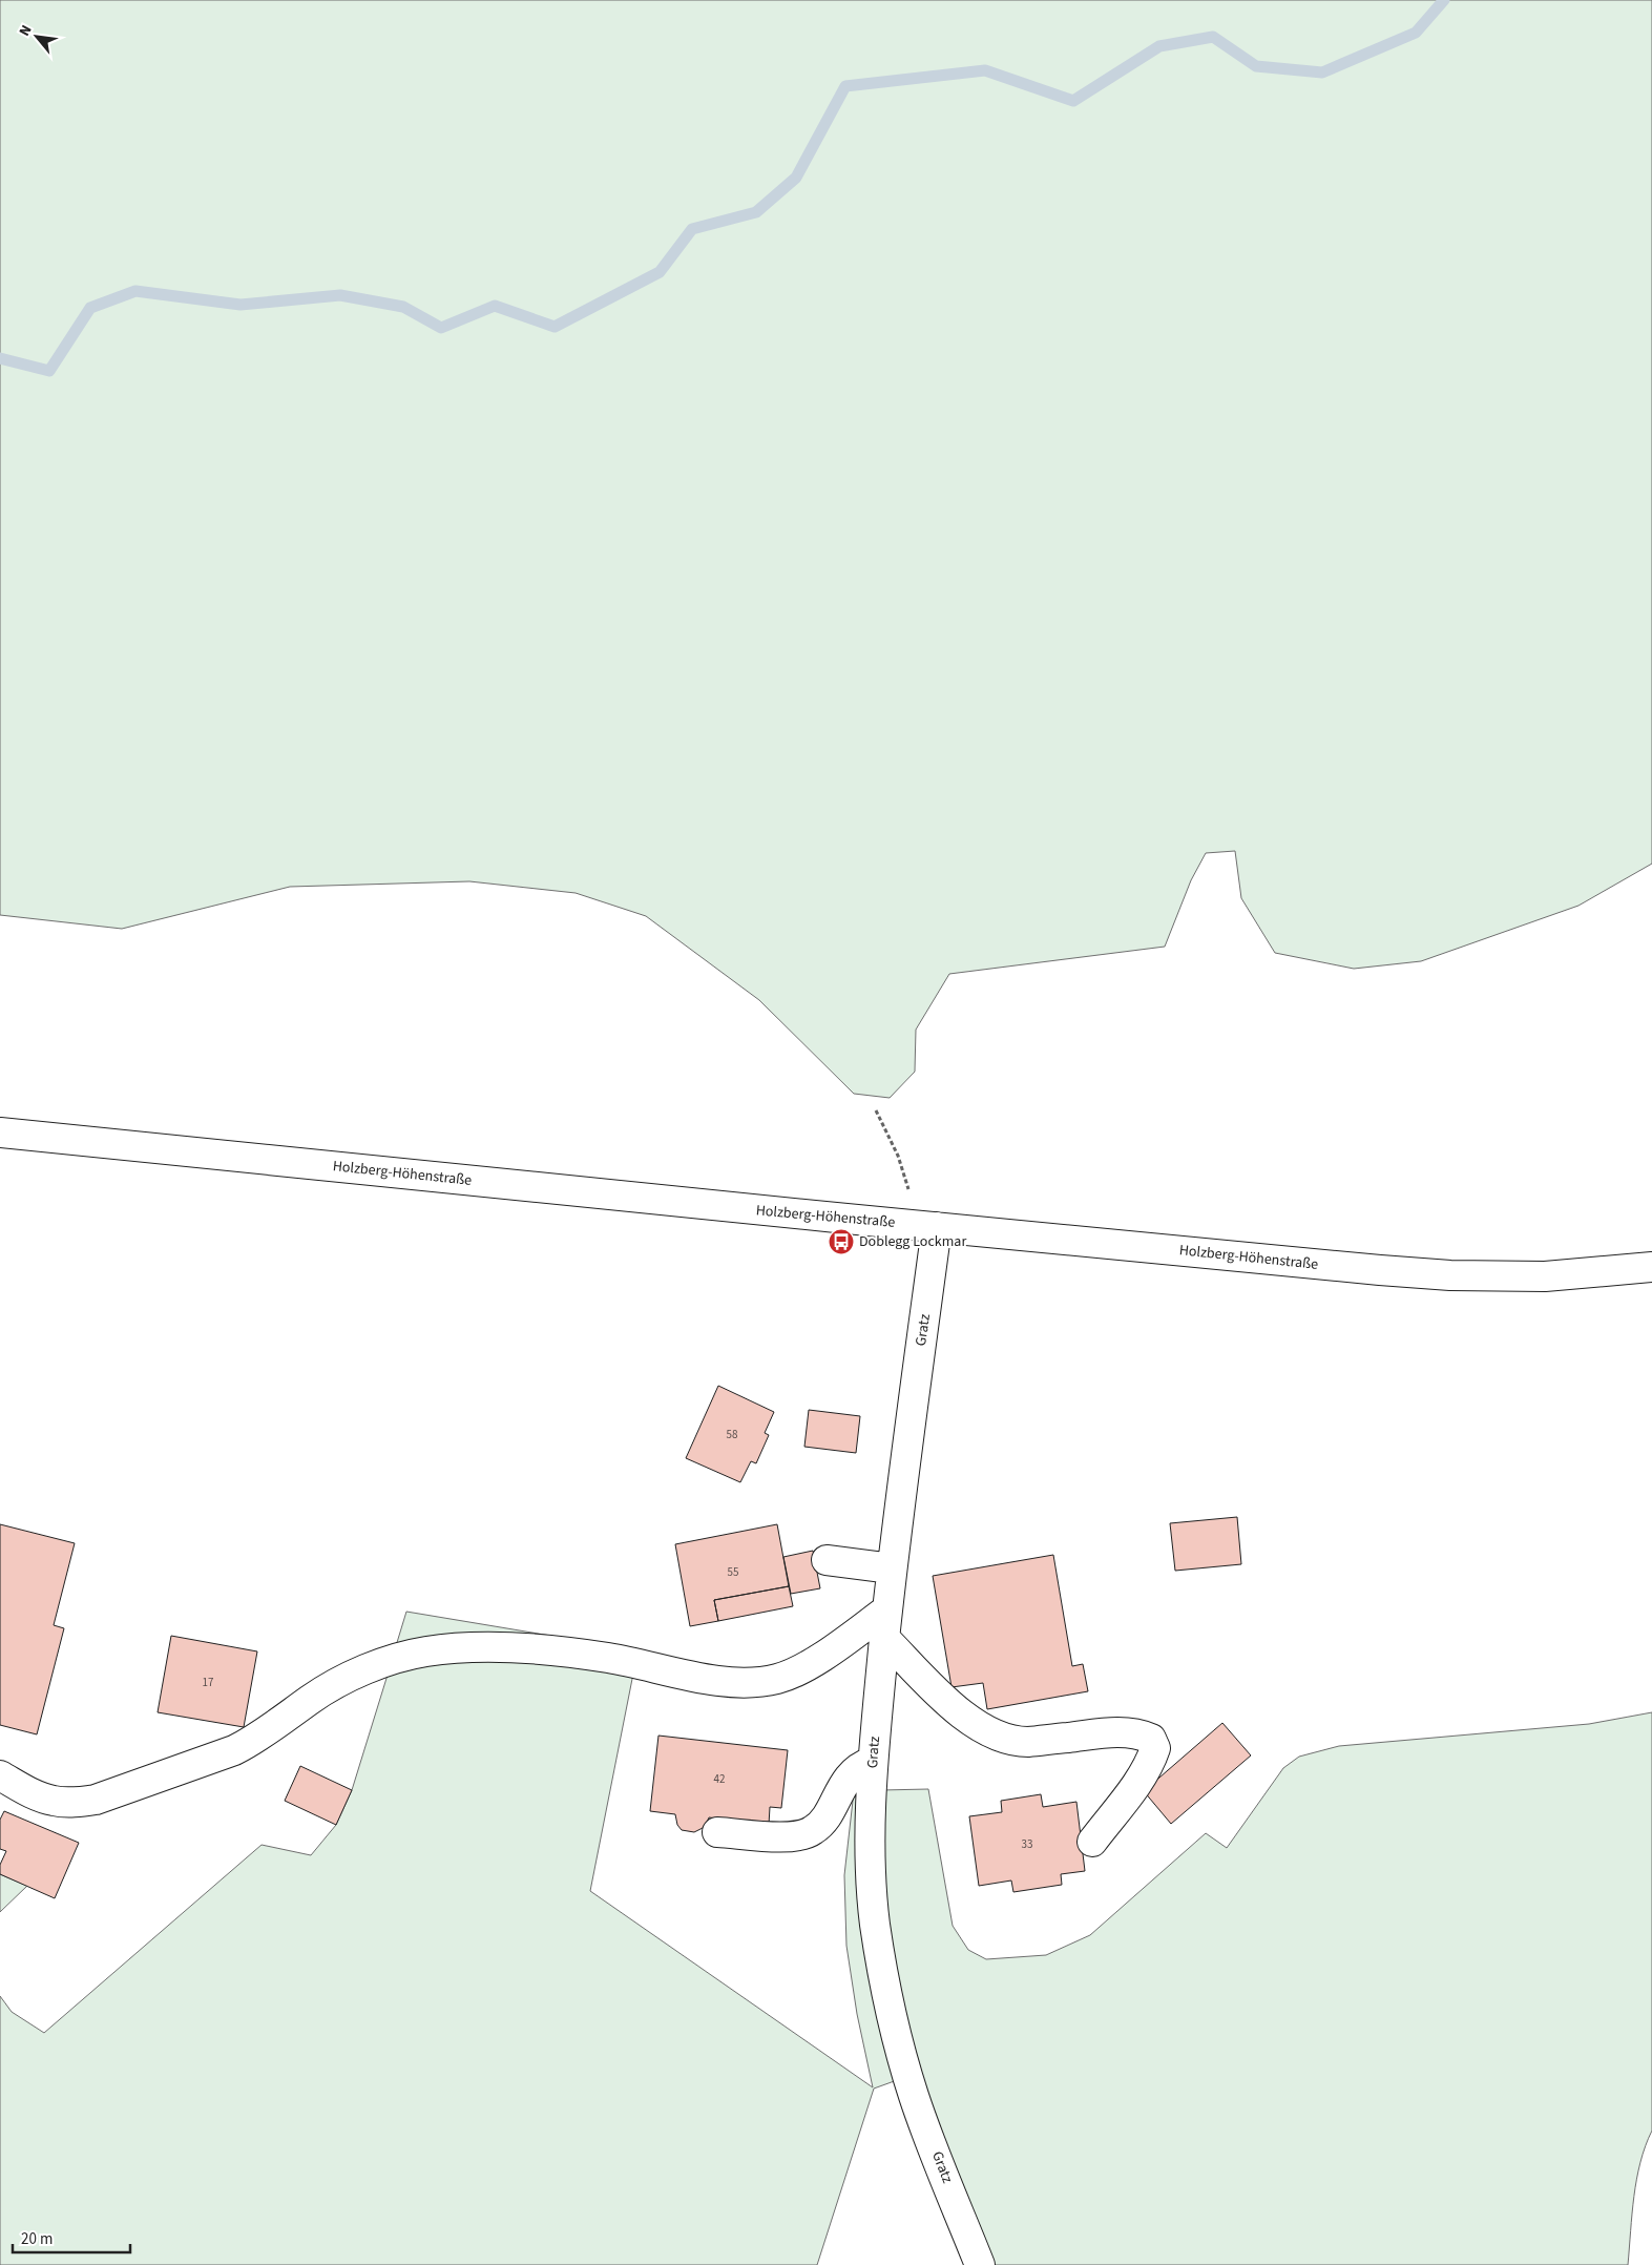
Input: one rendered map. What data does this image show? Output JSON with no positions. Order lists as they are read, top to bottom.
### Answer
{
  "streets": {
    "street": ["Holzberg-Höhenstraße", "Gratz"]
  },
  "crossings": [
    ["Holzberg-Höhenstraße", "Gratz"]
  ],
  "places": {
    "bus stop": ["Doblegg Lockmar"]
  },
  "house_numbers": [
    "58",
    "55",
    "17",
    "42",
    "33"
  ],
  "scale_bar": "20 m",
  "north": "top left"
}
